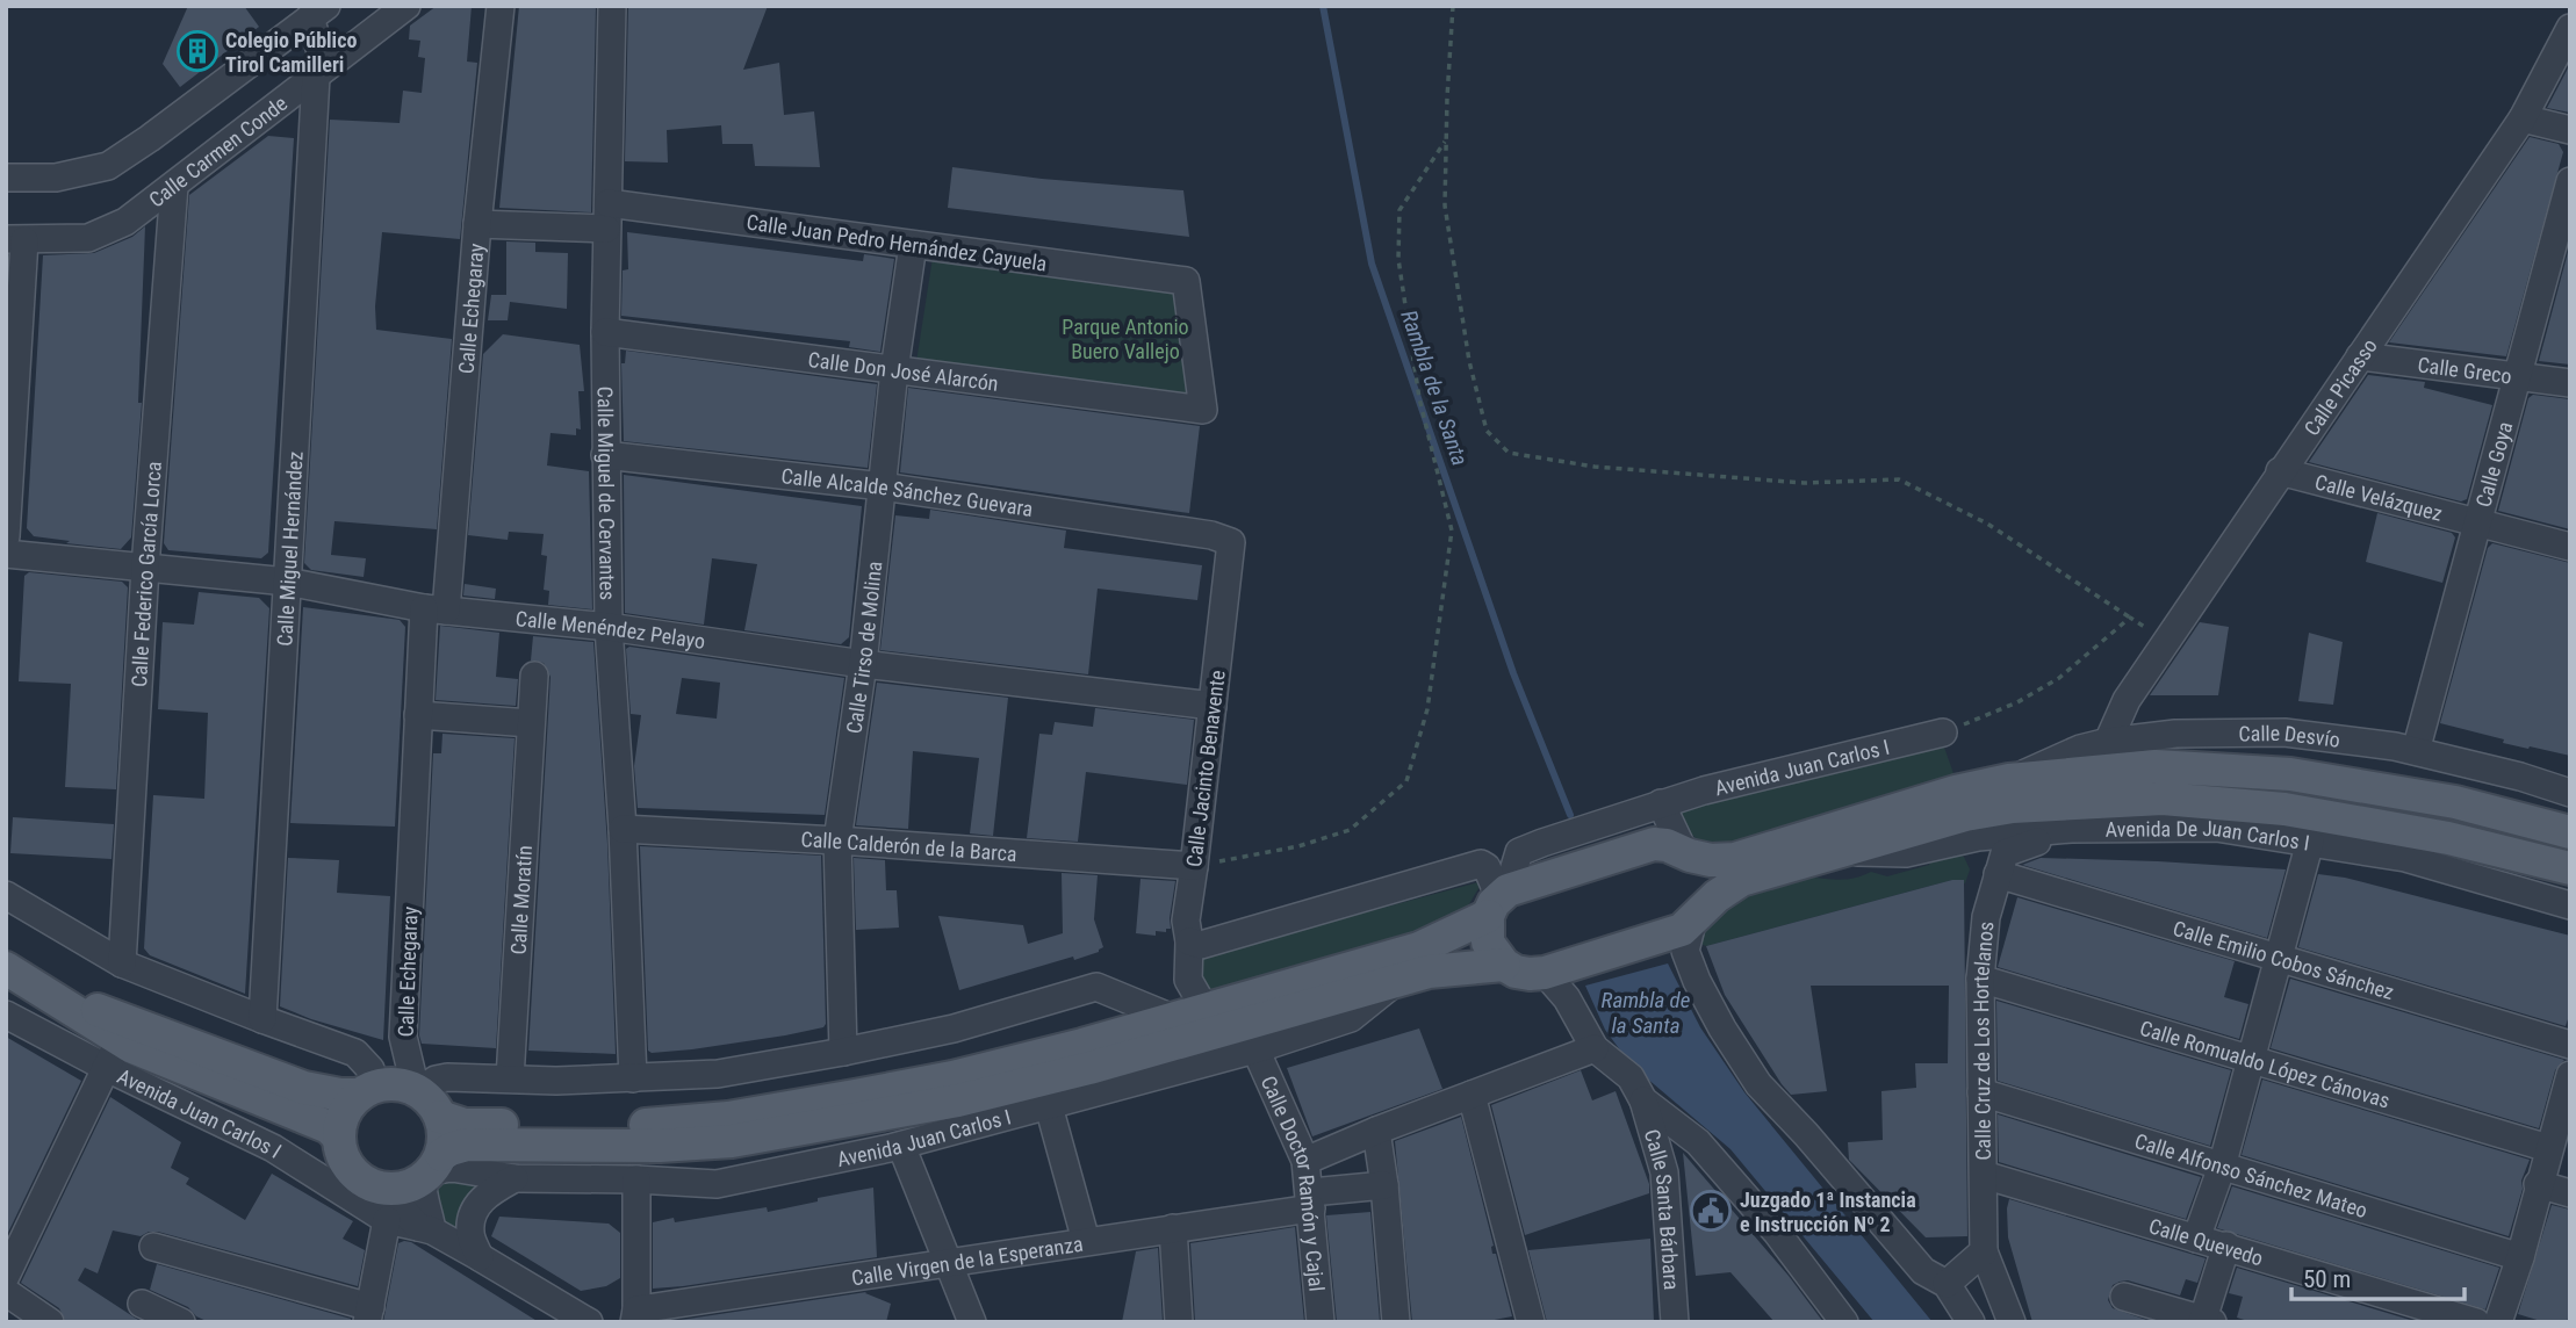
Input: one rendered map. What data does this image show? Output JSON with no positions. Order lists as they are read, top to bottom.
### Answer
{
  "streets": {
    "street": [
      "Calle Carmen Conde",
      "Calle Juan Pedro Hernández Cayuela",
      "Calle Echegaray",
      "Calle Greco",
      "Calle Don José Alarcón",
      "Calle Picasso",
      "Calle Goya",
      "Calle Alcalde Sánchez Guevara",
      "Calle Miguel de Cervantes",
      "Calle Velázquez",
      "Calle Miguel Hernández",
      "Calle Federico García Lorca",
      "Calle Menéndez Pelayo",
      "Calle Tirso de Molina",
      "Calle Desvío",
      "Avenida Juan Carlos I",
      "Calle Jacinto Benavente",
      "Avenida De Juan Carlos I",
      "Calle Calderón de la Barca",
      "Calle Moratín",
      "Calle Emilio Cobos Sánchez",
      "Calle Cruz de Los Hortelanos",
      "Calle Romualdo López Cánovas",
      "Calle Alfonso Sánchez Mateo",
      "Calle Doctor Ramón y Cajal",
      "Calle Santa Bárbara",
      "Calle Quevedo",
      "Calle Virgen de la Esperanza"
    ]
  },
  "crossings": [
    ["Calle Carmen Conde", "Calle Miguel Hernández"],
    ["Calle Carmen Conde", "Calle Federico García Lorca"],
    ["Calle Juan Pedro Hernández Cayuela", "Calle Echegaray"],
    ["Calle Juan Pedro Hernández Cayuela", "Calle Don José Alarcón"],
    ["Calle Juan Pedro Hernández Cayuela", "Calle Miguel de Cervantes"],
    ["Calle Juan Pedro Hernández Cayuela", "Calle Tirso de Molina"],
    ["Calle Echegaray", "Calle Menéndez Pelayo"],
    ["Calle Echegaray", "Avenida Juan Carlos I"],
    ["Calle Greco", "Calle Picasso"],
    ["Calle Greco", "Calle Goya"],
    ["Calle Don José Alarcón", "Calle Miguel de Cervantes"],
    ["Calle Don José Alarcón", "Calle Tirso de Molina"],
    ["Calle Picasso", "Calle Velázquez"],
    ["Calle Picasso", "Calle Desvío"],
    ["Calle Goya", "Calle Velázquez"],
    ["Calle Goya", "Calle Desvío"],
    ["Calle Alcalde Sánchez Guevara", "Calle Miguel de Cervantes"],
    ["Calle Alcalde Sánchez Guevara", "Calle Tirso de Molina"],
    ["Calle Alcalde Sánchez Guevara", "Calle Jacinto Benavente"],
    ["Calle Miguel de Cervantes", "Calle Menéndez Pelayo"],
    ["Calle Miguel de Cervantes", "Calle Calderón de la Barca"],
    ["Calle Miguel Hernández", "Calle Menéndez Pelayo"],
    ["Calle Federico García Lorca", "Calle Menéndez Pelayo"],
    ["Calle Menéndez Pelayo", "Calle Tirso de Molina"],
    ["Calle Menéndez Pelayo", "Calle Jacinto Benavente"],
    ["Calle Tirso de Molina", "Calle Calderón de la Barca"],
    ["Avenida Juan Carlos I", "Calle Doctor Ramón y Cajal"],
    ["Calle Jacinto Benavente", "Calle Calderón de la Barca"],
    ["Avenida De Juan Carlos I", "Calle Cruz de Los Hortelanos"],
    ["Calle Emilio Cobos Sánchez", "Calle Cruz de Los Hortelanos"],
    ["Calle Cruz de Los Hortelanos", "Calle Romualdo López Cánovas"],
    ["Calle Cruz de Los Hortelanos", "Calle Alfonso Sánchez Mateo"],
    ["Calle Cruz de Los Hortelanos", "Calle Quevedo"],
    ["Calle Doctor Ramón y Cajal", "Calle Virgen de la Esperanza"]
  ],
  "water": ["Rambla de la Santa"],
  "parks": ["Parque Antonio Buero Vallejo"],
  "places": {
    "building": ["Colegio Público Tirol Camilleri"],
    "public building": ["Juzgado 1ª Instancia e Instrucción Nº 2"]
  },
  "scale_bar": "50 m"
}
